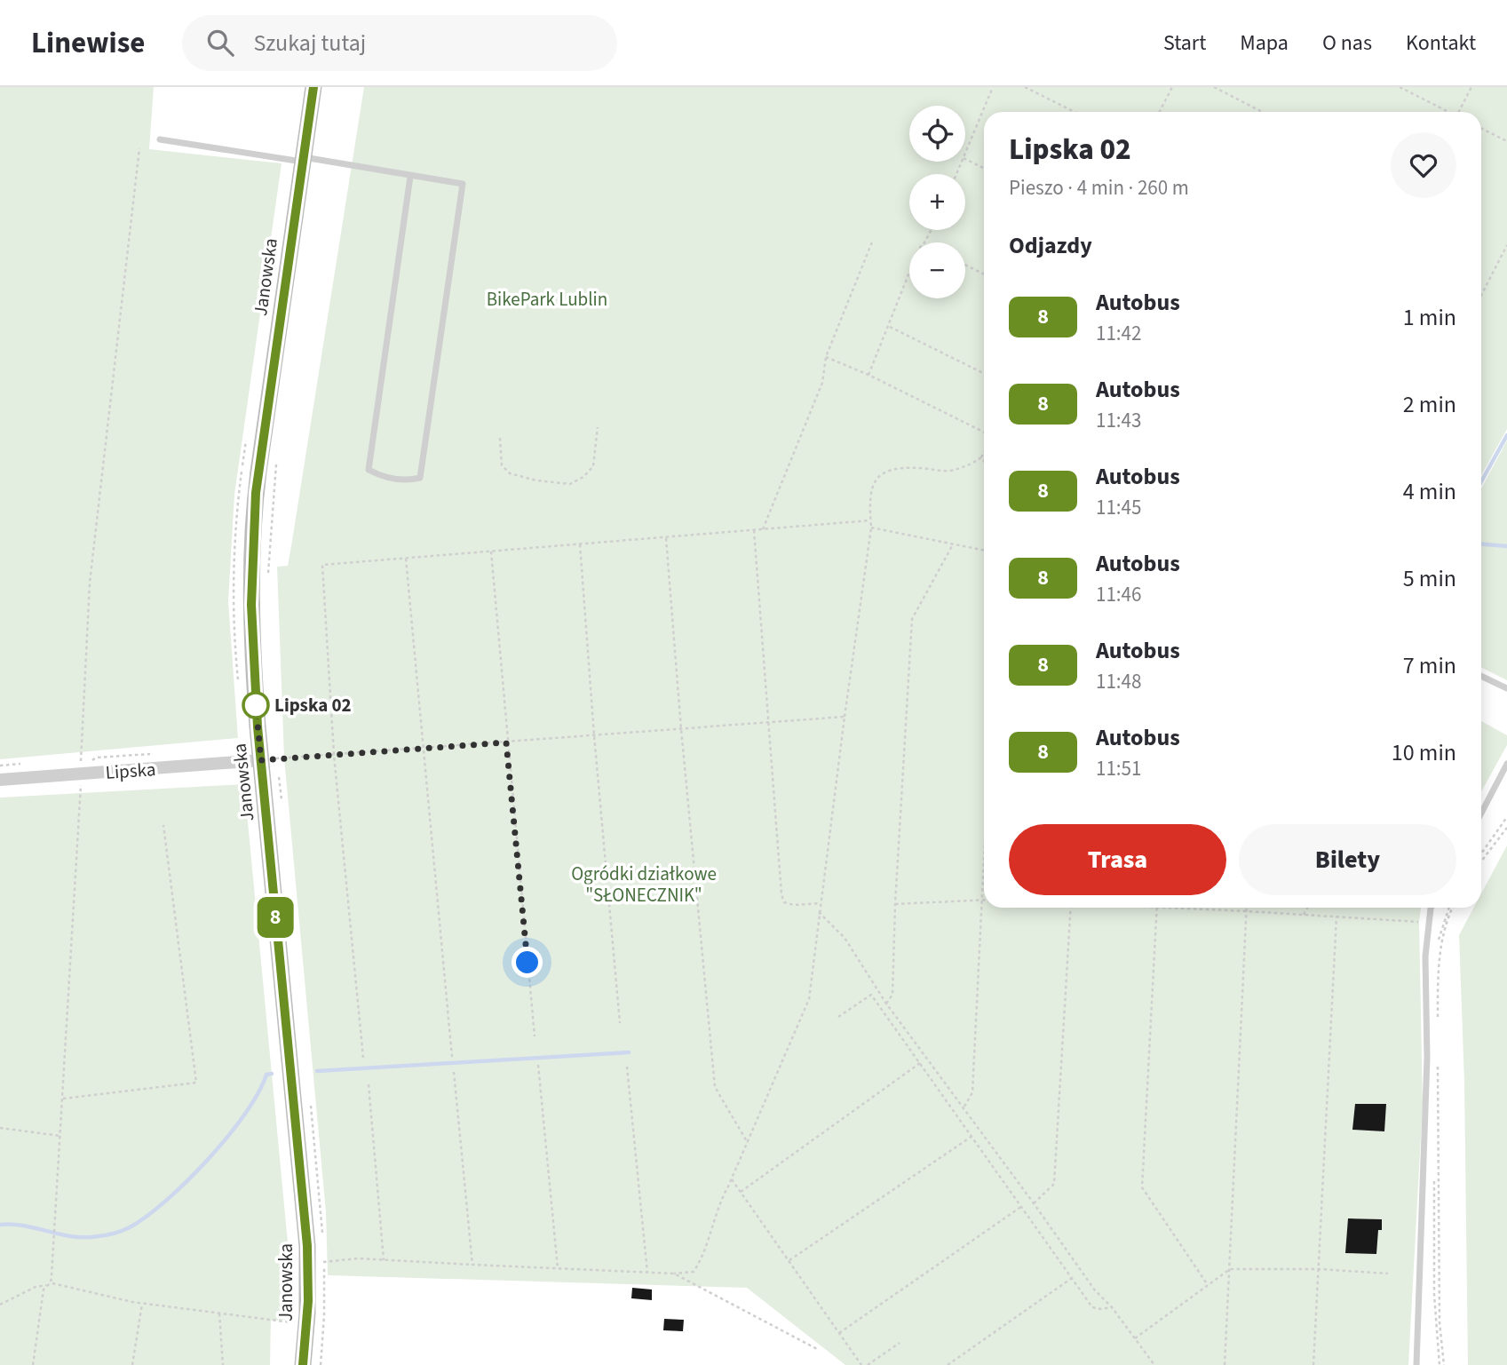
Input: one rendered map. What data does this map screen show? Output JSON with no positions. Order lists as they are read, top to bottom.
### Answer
{
  "streets": {
    "street": ["Janowska", "Lipska"]
  },
  "crossings": [
    ["Janowska", "Lipska"]
  ],
  "parks": ["BikePark Lublin", "Ogródki działkowe \"SŁONECZNIK\""],
  "places": ["Lipska 02"],
  "lines": ["bus line 8"],
  "page": {
    "header": "Linewise",
    "search": "Szukaj tutaj",
    "nav": [
      "Start",
      "Mapa",
      "O nas",
      "Kontakt"
    ],
    "on_map": "8",
    "map_buttons": ["+", "−"],
    "heading": [
      ["Lipska 02", "Pieszo · 4 min · 260 m"],
      "Odjazdy"
    ],
    "list": [
      {
        "mark": "8",
        "name": "Autobus",
        "note": "11:42",
        "value": "1 min"
      },
      {
        "mark": "8",
        "name": "Autobus",
        "note": "11:43",
        "value": "2 min"
      },
      {
        "mark": "8",
        "name": "Autobus",
        "note": "11:45",
        "value": "4 min"
      },
      {
        "mark": "8",
        "name": "Autobus",
        "note": "11:46",
        "value": "5 min"
      },
      {
        "mark": "8",
        "name": "Autobus",
        "note": "11:48",
        "value": "7 min"
      },
      {
        "mark": "8",
        "name": "Autobus",
        "note": "11:51",
        "value": "10 min"
      }
    ],
    "buttons": ["Trasa", "Bilety"]
  }
}
